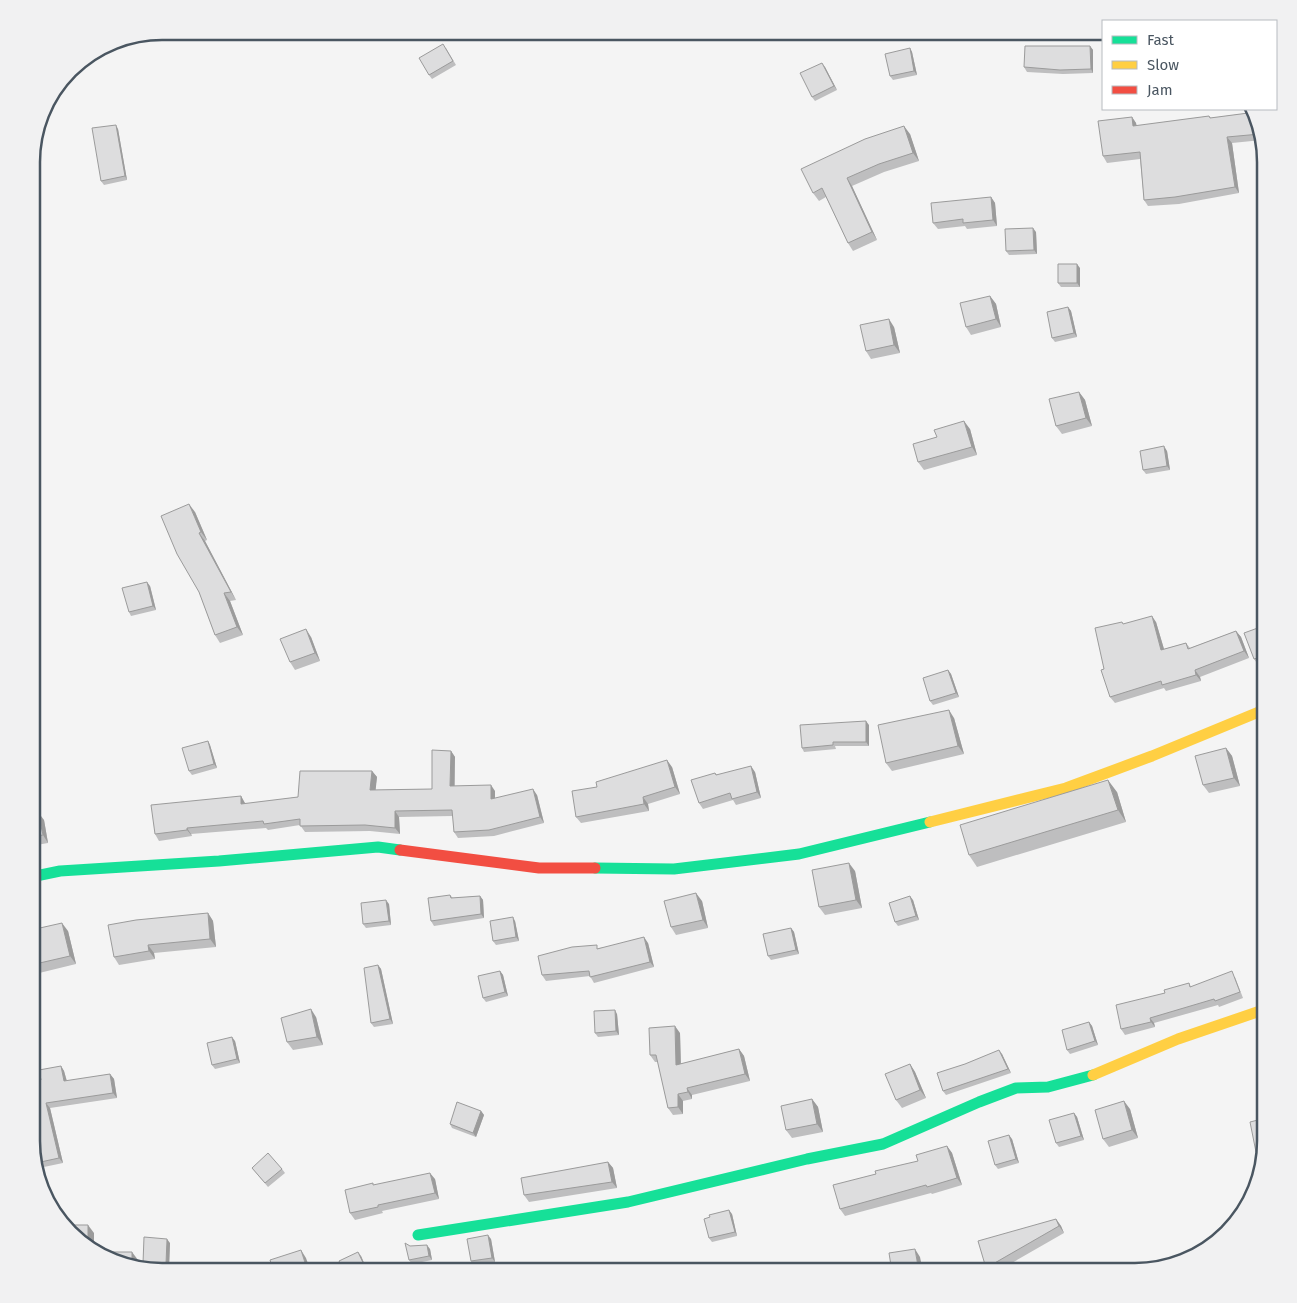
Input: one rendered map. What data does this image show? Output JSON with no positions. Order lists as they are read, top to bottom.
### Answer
{
  "legend": ["Fast", "Slow", "Jam"]
}
